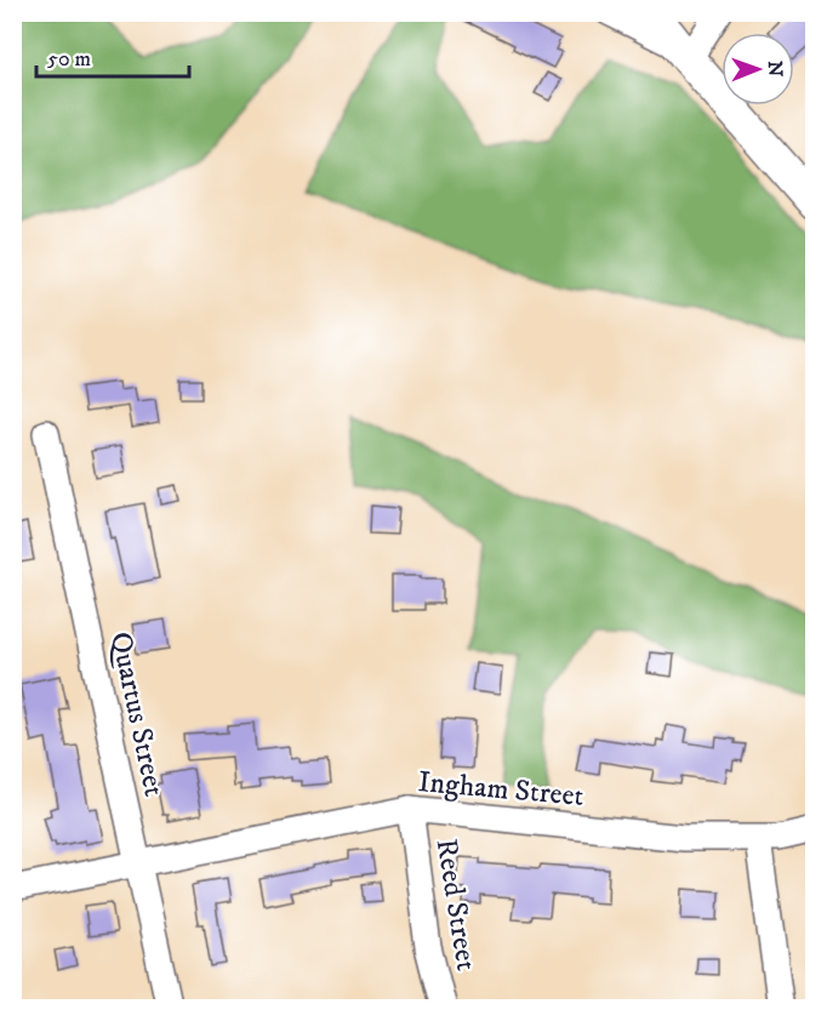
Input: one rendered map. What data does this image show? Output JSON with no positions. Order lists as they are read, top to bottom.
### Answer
{
  "streets": {
    "street": ["Quartus Street", "Ingham Street", "Reed Street"]
  },
  "crossings": [
    ["Quartus Street", "Ingham Street"],
    ["Ingham Street", "Reed Street"]
  ],
  "scale_bar": "50 m",
  "north": "right"
}
